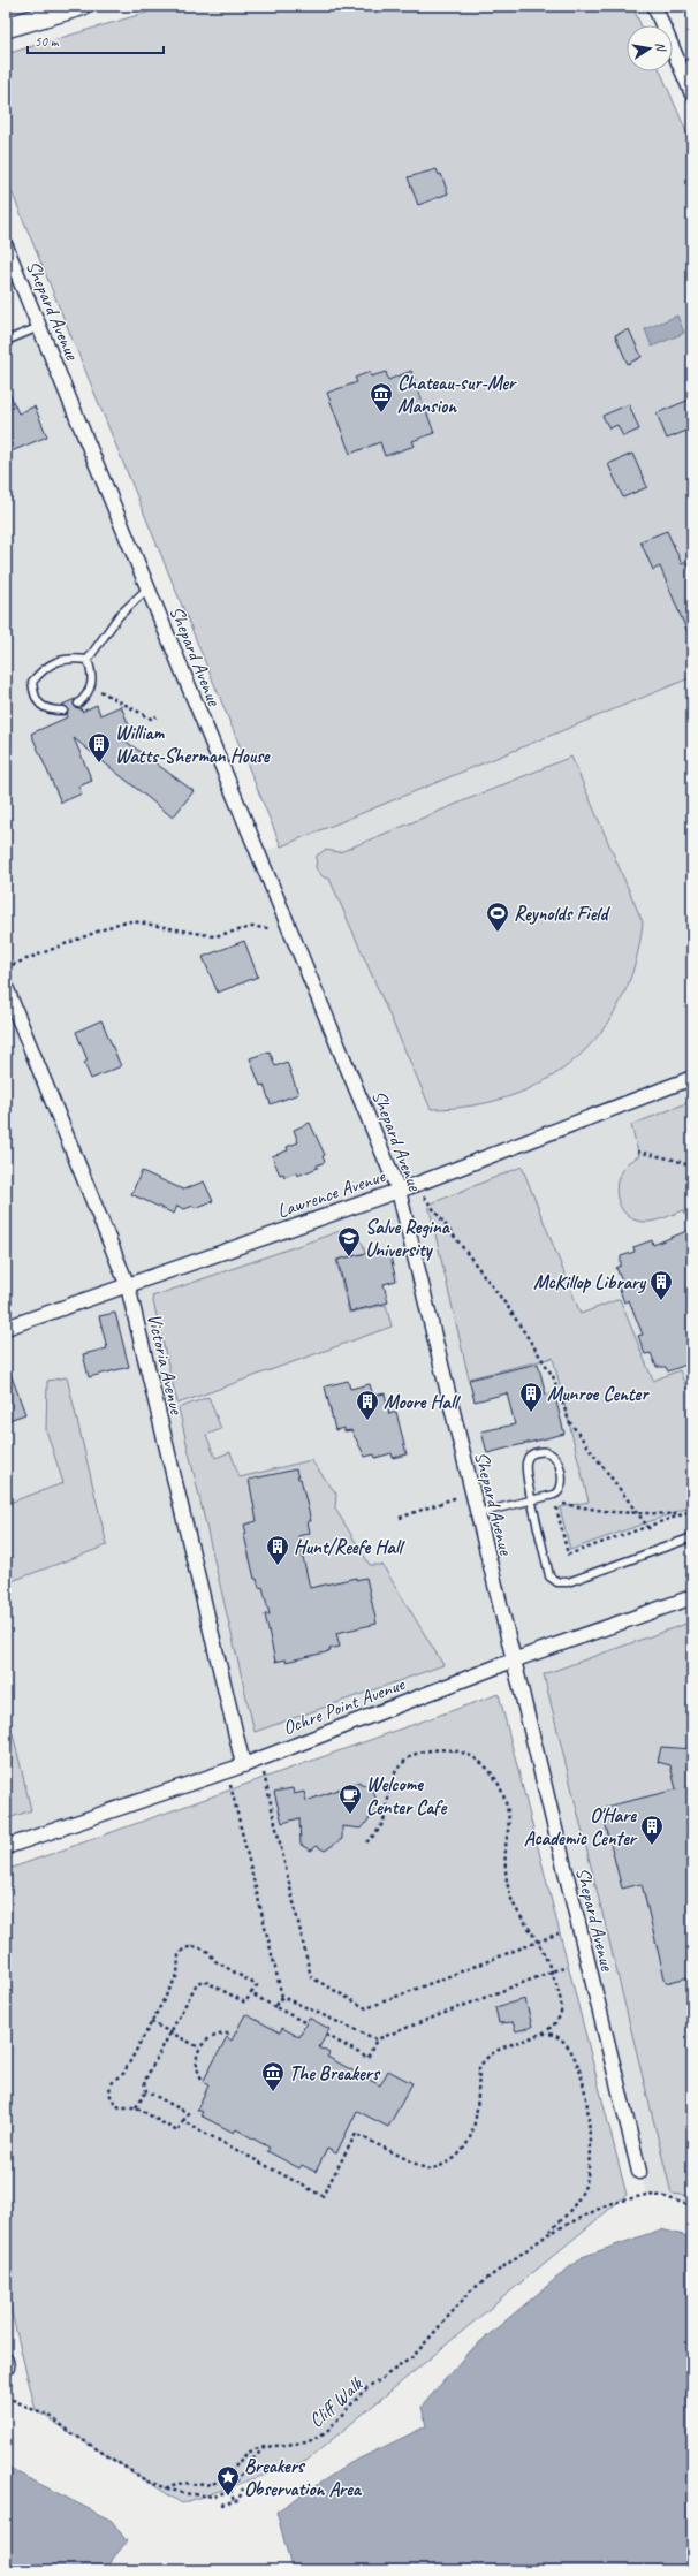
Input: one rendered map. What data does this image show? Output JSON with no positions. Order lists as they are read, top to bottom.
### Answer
{
  "streets": {
    "street": [
      "Shepard Avenue",
      "Lawrence Avenue",
      "Victoria Avenue",
      "Ochre Point Avenue"
    ],
    "path": ["Cliff Walk"]
  },
  "crossings": [
    ["Shepard Avenue", "Lawrence Avenue"],
    ["Shepard Avenue", "Ochre Point Avenue"],
    ["Lawrence Avenue", "Victoria Avenue"],
    ["Victoria Avenue", "Ochre Point Avenue"]
  ],
  "places": {
    "museum": ["Chateau-sur-Mer Mansion", "The Breakers"],
    "building": [
      "William Watts-Sherman House",
      "McKillop Library",
      "Munroe Center",
      "Moore Hall",
      "Hunt/Reefe Hall",
      "O'Hare Academic Center"
    ],
    "sports": ["Reynolds Field"],
    "school or university": ["Salve Regina University"],
    "cafe": ["Welcome Center Cafe"],
    "place": ["Breakers Observation Area"]
  },
  "scale_bar": "50 m",
  "north": "right"
}
